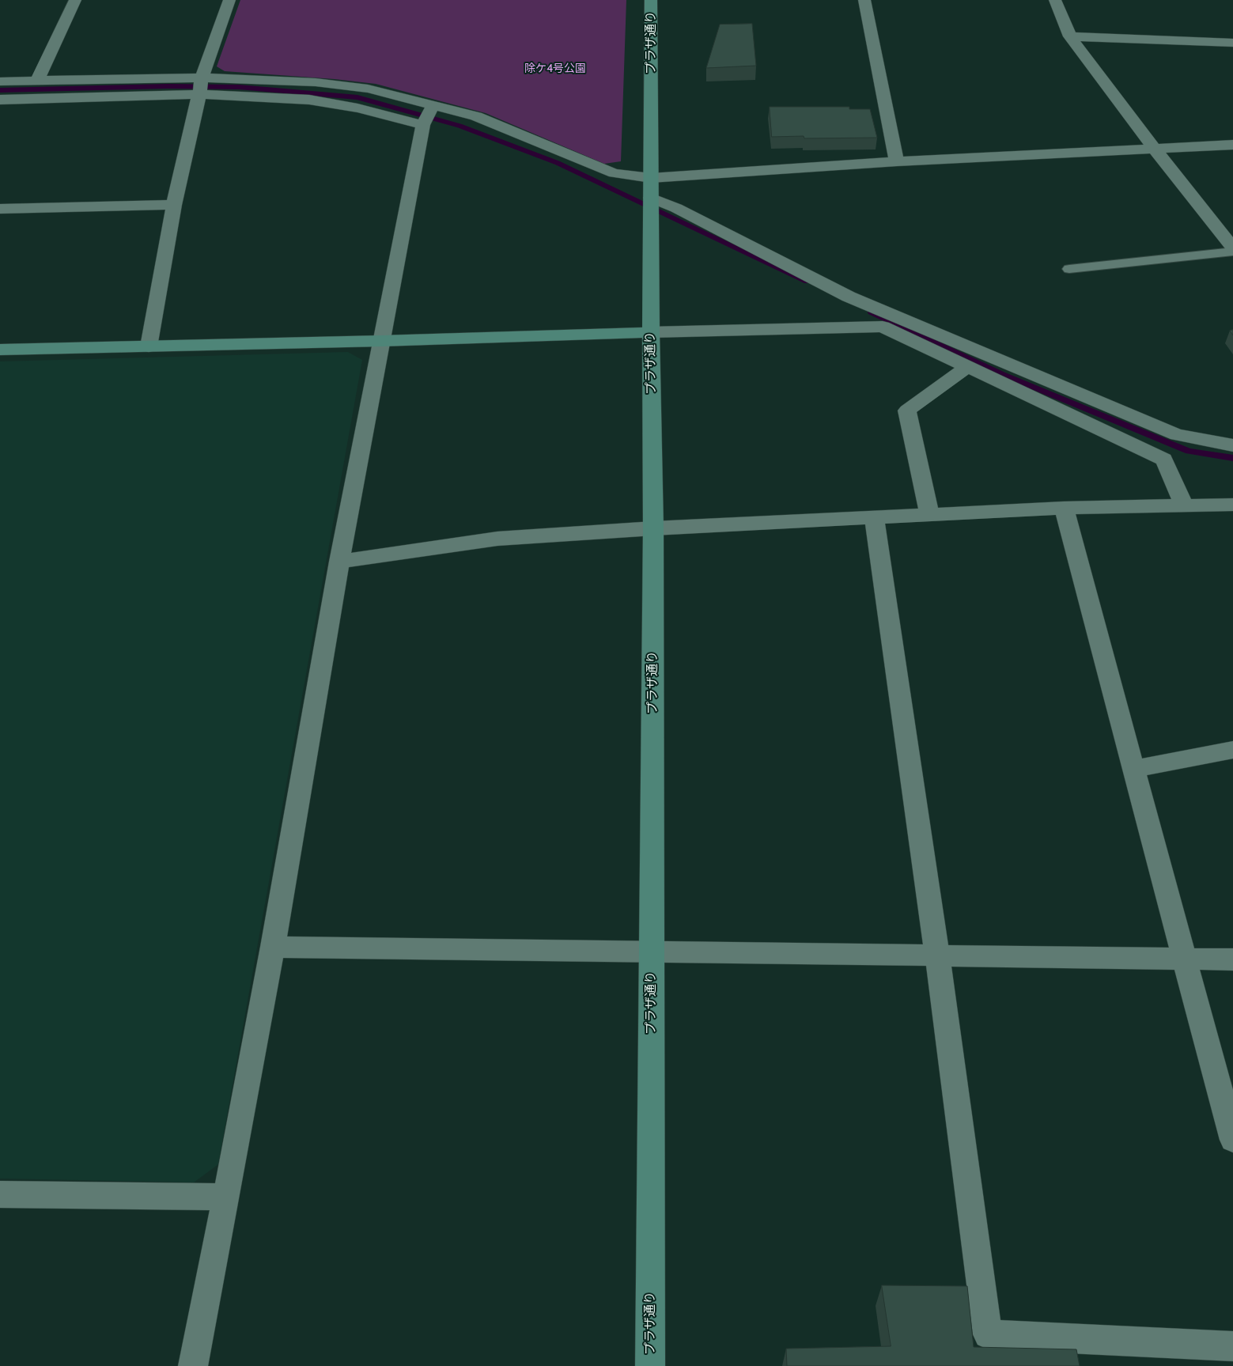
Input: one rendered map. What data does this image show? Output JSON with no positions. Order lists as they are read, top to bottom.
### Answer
{
  "streets": {
    "street": ["プラザ通り"]
  },
  "parks": ["除ケ4号公園"]
}
